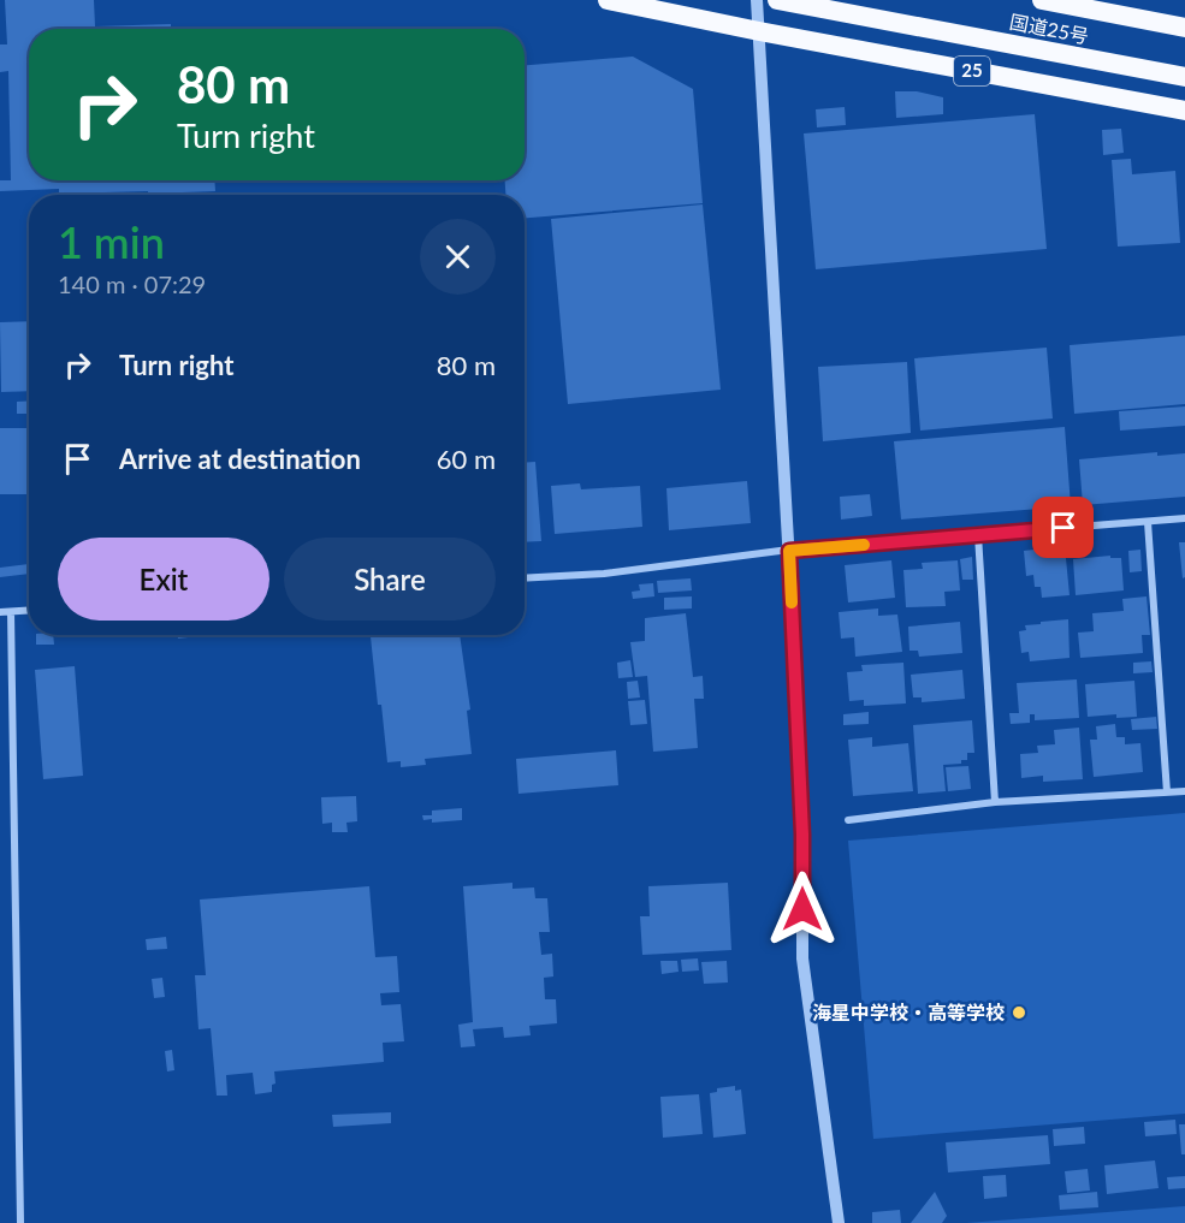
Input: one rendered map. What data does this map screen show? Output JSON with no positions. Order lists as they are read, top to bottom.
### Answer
{
  "streets": {
    "highway": ["国道25号", "25"]
  },
  "places": ["海星中学校・高等学校"],
  "page": {
    "turn": ["80 m", "Turn right"],
    "heading": ["1 min", "140 m · 07:29"],
    "list": [
      {
        "name": "Turn right",
        "value": "80 m"
      },
      {
        "name": "Arrive at destination",
        "value": "60 m"
      }
    ],
    "buttons": ["Exit", "Share"]
  }
}
